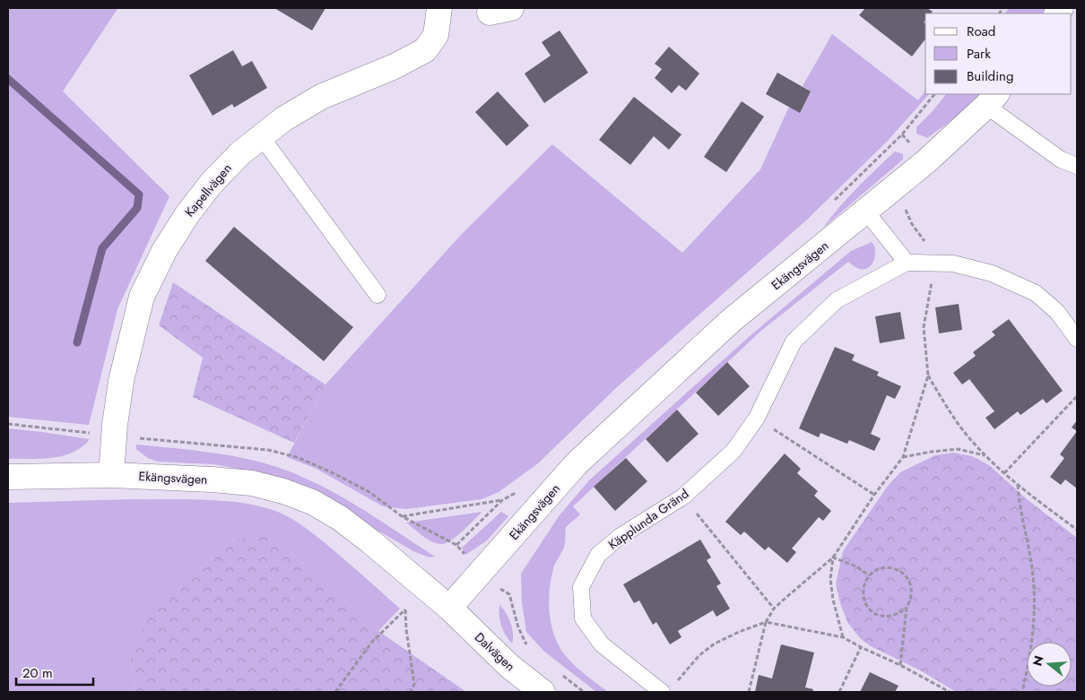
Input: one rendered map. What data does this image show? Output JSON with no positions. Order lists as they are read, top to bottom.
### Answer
{
  "streets": {
    "street": ["Kapellvägen", "Ekängsvägen", "Dalvägen"],
    "lane": ["Käpplunda Gränd"]
  },
  "crossings": [
    ["Kapellvägen", "Ekängsvägen"],
    ["Ekängsvägen", "Dalvägen"]
  ],
  "legend": ["Road", "Park", "Building"],
  "scale_bar": "20 m",
  "north": "left"
}
